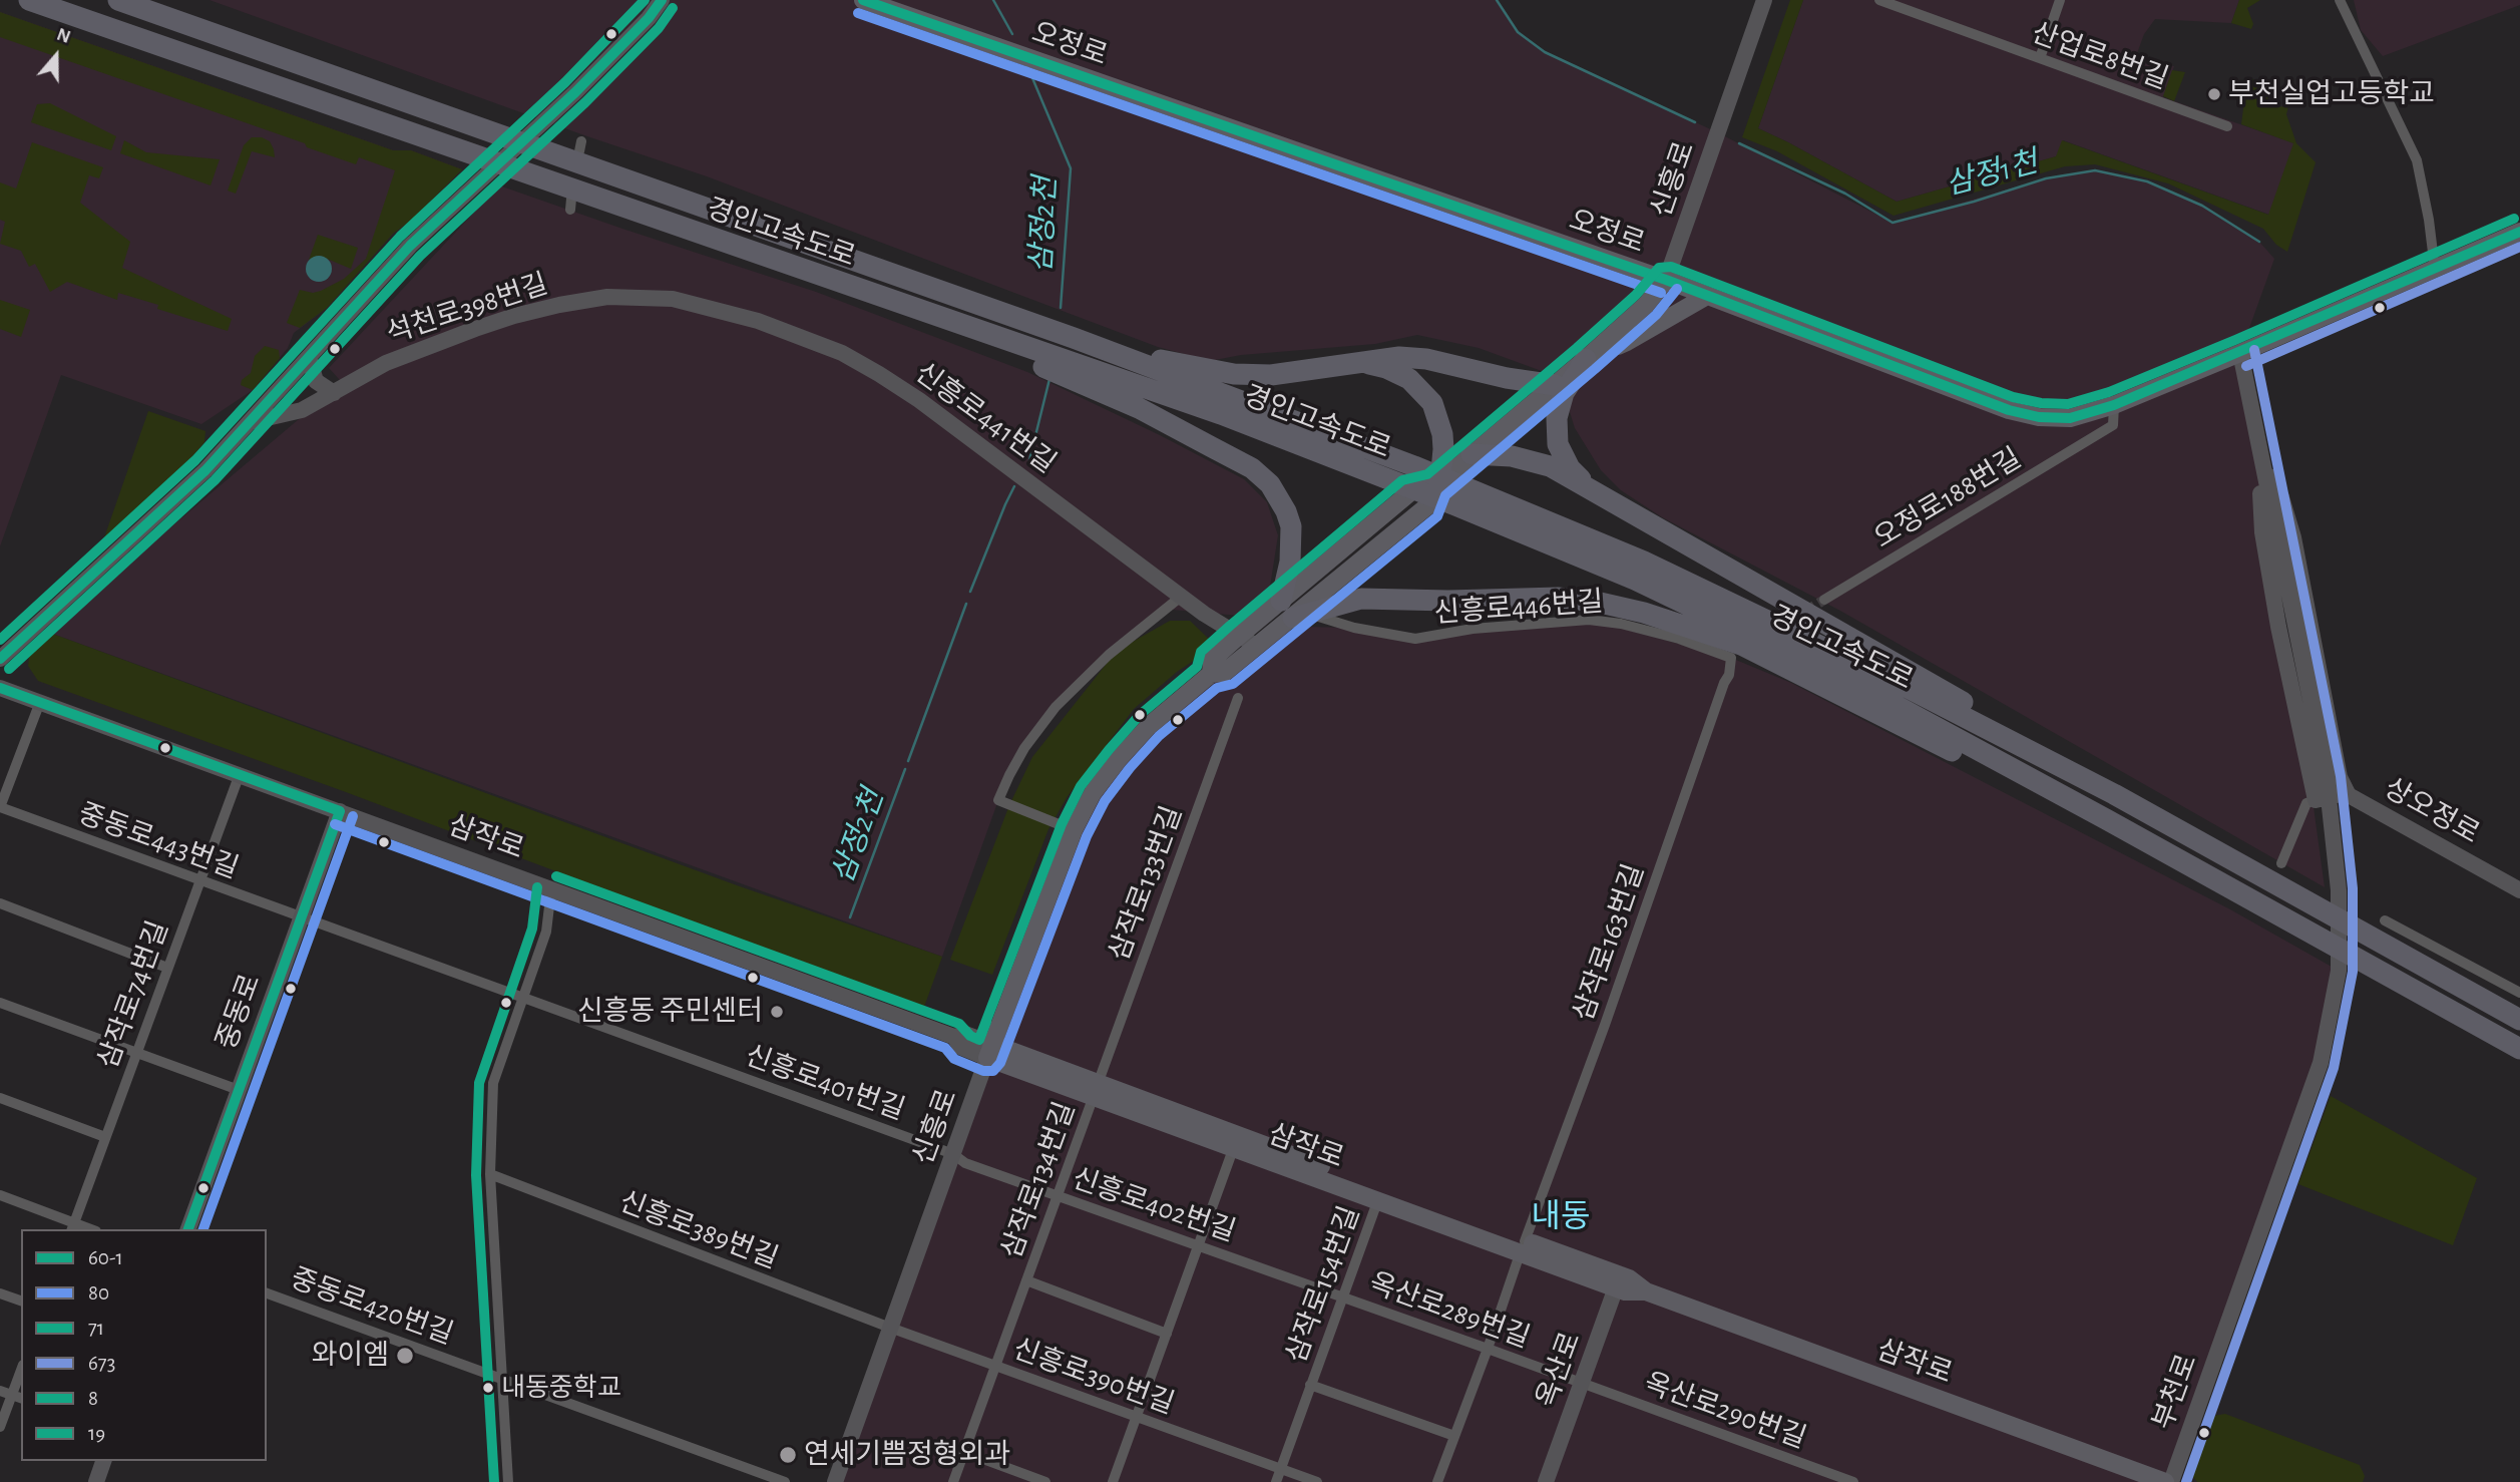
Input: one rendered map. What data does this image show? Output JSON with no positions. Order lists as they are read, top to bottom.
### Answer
{
  "streets": {
    "highway": ["경인고속도로"],
    "main road": ["오정로", "신흥로", "삼작로"],
    "street": [
      "산업로8번길",
      "석천로398번길",
      "신흥로441번길",
      "오정로188번길",
      "신흥로446번길",
      "상오정로",
      "중동로443번길",
      "삼작로133번길",
      "삼작로163번길",
      "삼작로74번길",
      "중동로",
      "신흥로401번길",
      "삼작로134번길",
      "신흥로402번길",
      "신흥로389번길",
      "삼작로154번길",
      "중동로420번길",
      "옥산로289번길",
      "옥산로",
      "신흥로390번길",
      "부천로",
      "옥산로290번길"
    ]
  },
  "crossings": [
    ["오정로", "신흥로"],
    ["오정로", "오정로188번길"],
    ["신흥로", "신흥로441번길"],
    ["신흥로", "신흥로446번길"],
    ["신흥로", "삼작로"],
    ["신흥로", "신흥로401번길"],
    ["신흥로", "신흥로402번길"],
    ["신흥로", "신흥로389번길"],
    ["신흥로", "신흥로390번길"],
    ["석천로398번길", "신흥로441번길"],
    ["신흥로446번길", "삼작로163번길"],
    ["삼작로", "삼작로133번길"],
    ["삼작로", "삼작로163번길"],
    ["삼작로", "삼작로74번길"],
    ["삼작로", "중동로"],
    ["삼작로", "삼작로134번길"],
    ["삼작로", "삼작로154번길"],
    ["삼작로", "옥산로"],
    ["중동로443번길", "삼작로74번길"],
    ["중동로443번길", "중동로"],
    ["중동로443번길", "신흥로401번길"],
    ["삼작로133번길", "삼작로134번길"],
    ["삼작로163번길", "삼작로154번길"],
    ["삼작로163번길", "옥산로289번길"],
    ["신흥로401번길", "신흥로402번길"],
    ["삼작로134번길", "신흥로402번길"],
    ["삼작로134번길", "신흥로390번길"],
    ["신흥로402번길", "삼작로154번길"],
    ["신흥로402번길", "옥산로289번길"],
    ["신흥로389번길", "신흥로390번길"],
    ["삼작로154번길", "옥산로289번길"],
    ["삼작로154번길", "신흥로390번길"],
    ["옥산로289번길", "옥산로"],
    ["옥산로289번길", "옥산로290번길"],
    ["옥산로", "옥산로290번길"]
  ],
  "districts": ["내동"],
  "water": ["삼정1천", "삼정2천"],
  "places": [
    "부천실업고등학교",
    "신흥동 주민센터",
    "와이엠",
    "내동중학교",
    "연세기쁨정형외과"
  ],
  "lines": [
    "transit line 60-1",
    "transit line 19",
    "transit line 8",
    "transit line 80",
    "transit line 71",
    "transit line 673"
  ],
  "legend": [
    "60-1",
    "80",
    "71",
    "673",
    "8",
    "19"
  ],
  "north": "top"
}
